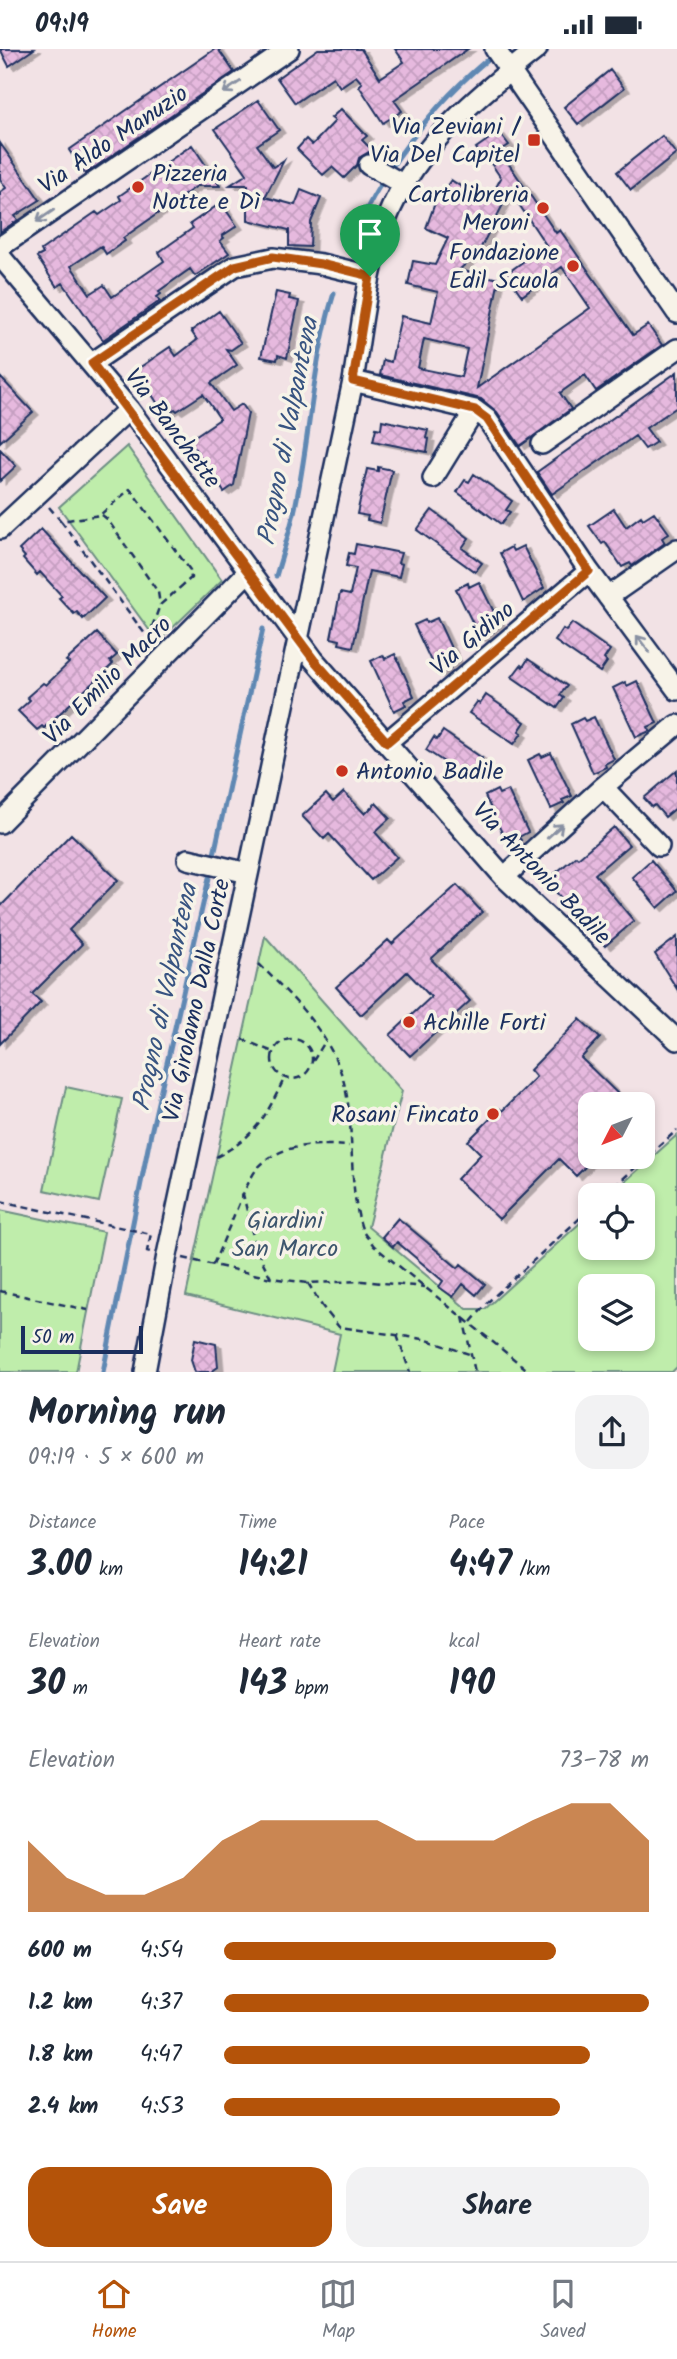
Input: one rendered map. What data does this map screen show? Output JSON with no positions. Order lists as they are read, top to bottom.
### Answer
{
  "streets": {
    "street": [
      "Via Aldo Manuzio",
      "Via Banchette",
      "Via Gidino",
      "Via Emilio Macro",
      "Via Antonio Badile",
      "Via Girolamo Dalla Corte"
    ]
  },
  "crossings": [
    ["Via Banchette", "Via Emilio Macro"],
    ["Via Banchette", "Via Antonio Badile"],
    ["Via Banchette", "Via Girolamo Dalla Corte"],
    ["Via Gidino", "Via Antonio Badile"],
    ["Via Antonio Badile", "Via Girolamo Dalla Corte"]
  ],
  "one_way": ["Via Aldo Manuzio"],
  "water": ["Progno di Valpantena"],
  "parks": ["Giardini San Marco"],
  "places": {
    "transit": ["Via Zeviani / Via Del Capitel"],
    "other": [
      "Pizzeria Notte e Dì",
      "Cartolibreria Meroni",
      "Fondazione Edil Scuola",
      "Antonio Badile",
      "Achille Forti",
      "Rosani Fincato"
    ]
  },
  "scale_bar": "50 m",
  "north": "bottom left",
  "page": {
    "status": "09:19",
    "scale": "50 m",
    "heading": ["Morning run", "09:19 · 5 × 600 m"],
    "stats": [
      ["Distance", "3.00 km"],
      ["Time", "14:21"],
      ["Pace", "4:47 /km"],
      ["Elevation", "30 m"],
      ["Heart rate", "143 bpm"],
      ["kcal", "190"]
    ],
    "chart": ["Elevation", "73–78 m"],
    "list": [
      {
        "name": "600 m",
        "note": "4:54"
      },
      {
        "name": "1.2 km",
        "note": "4:37"
      },
      {
        "name": "1.8 km",
        "note": "4:47"
      },
      {
        "name": "2.4 km",
        "note": "4:53"
      }
    ],
    "buttons": ["Save", "Share"],
    "tabs": ["Home", "Map", "Saved"]
  }
}
